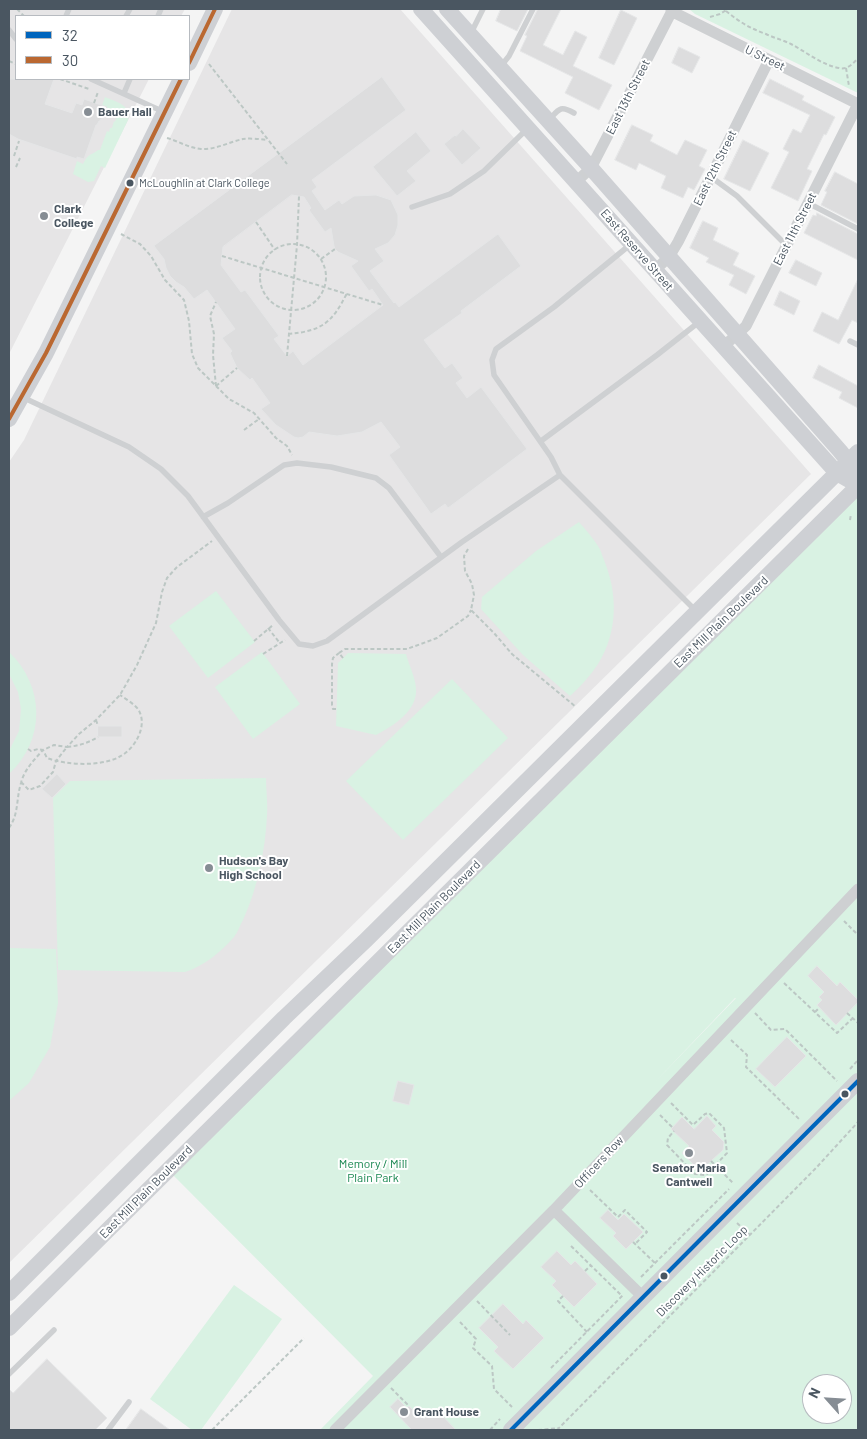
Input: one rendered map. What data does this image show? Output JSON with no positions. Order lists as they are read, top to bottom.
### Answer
{
  "streets": {
    "main road": ["East Reserve Street", "East Mill Plain Boulevard"],
    "street": [
      "U Street",
      "East 13th Street",
      "East 12th Street",
      "East 11th Street",
      "Officers Row"
    ],
    "path": ["Discovery Historic Loop"]
  },
  "crossings": [
    ["U Street", "East 13th Street"],
    ["U Street", "East 12th Street"],
    ["U Street", "East 11th Street"],
    ["East 13th Street", "East Reserve Street"],
    ["East 12th Street", "East Reserve Street"],
    ["East 11th Street", "East Reserve Street"],
    ["East Reserve Street", "East Mill Plain Boulevard"]
  ],
  "parks": ["Memory / Mill Plain Park"],
  "places": [
    "Bauer Hall",
    "McLoughlin at Clark College",
    "Clark College",
    "Hudson's Bay High School",
    "Senator Maria Cantwell",
    "Grant House"
  ],
  "lines": ["transit line 30", "transit line 32"],
  "legend": ["32", "30"],
  "north": "top left"
}
